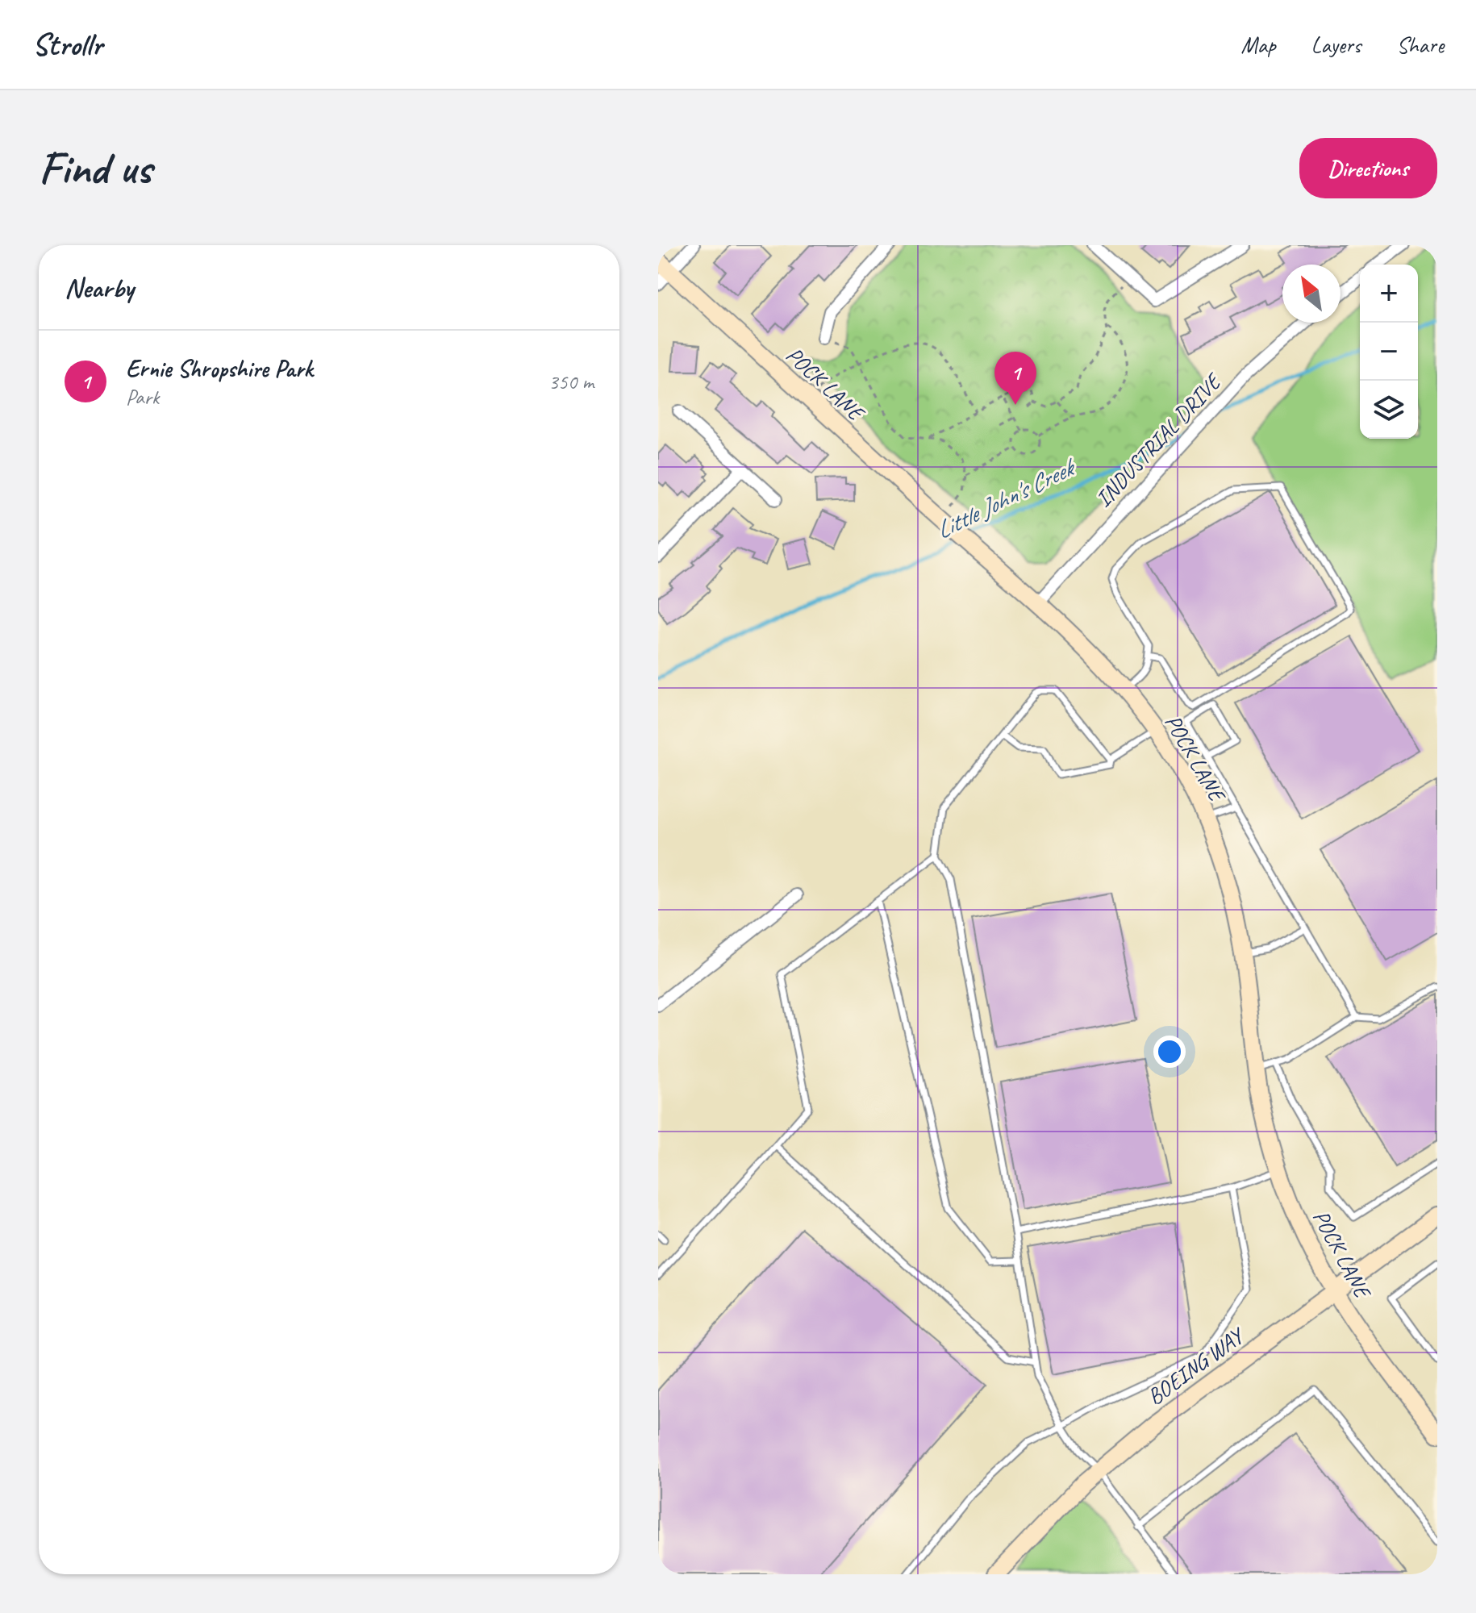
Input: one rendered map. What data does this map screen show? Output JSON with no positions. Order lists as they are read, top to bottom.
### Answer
{
  "streets": {
    "street": ["POCK LANE", "INDUSTRIAL DRIVE", "BOEING WAY"]
  },
  "crossings": [
    ["POCK LANE", "INDUSTRIAL DRIVE"],
    ["POCK LANE", "BOEING WAY"]
  ],
  "water": ["Little John's Creek"],
  "north": "top left",
  "page": {
    "header": "Strollr",
    "nav": ["Map", "Layers", "Share"],
    "buttons": "Directions",
    "title": "Find us",
    "heading": "Nearby",
    "map_buttons": ["+", "−"],
    "list": [
      {
        "mark": "1",
        "name": "Ernie Shropshire Park",
        "note": "Park",
        "value": "350 m"
      }
    ],
    "pins": "1"
  }
}
